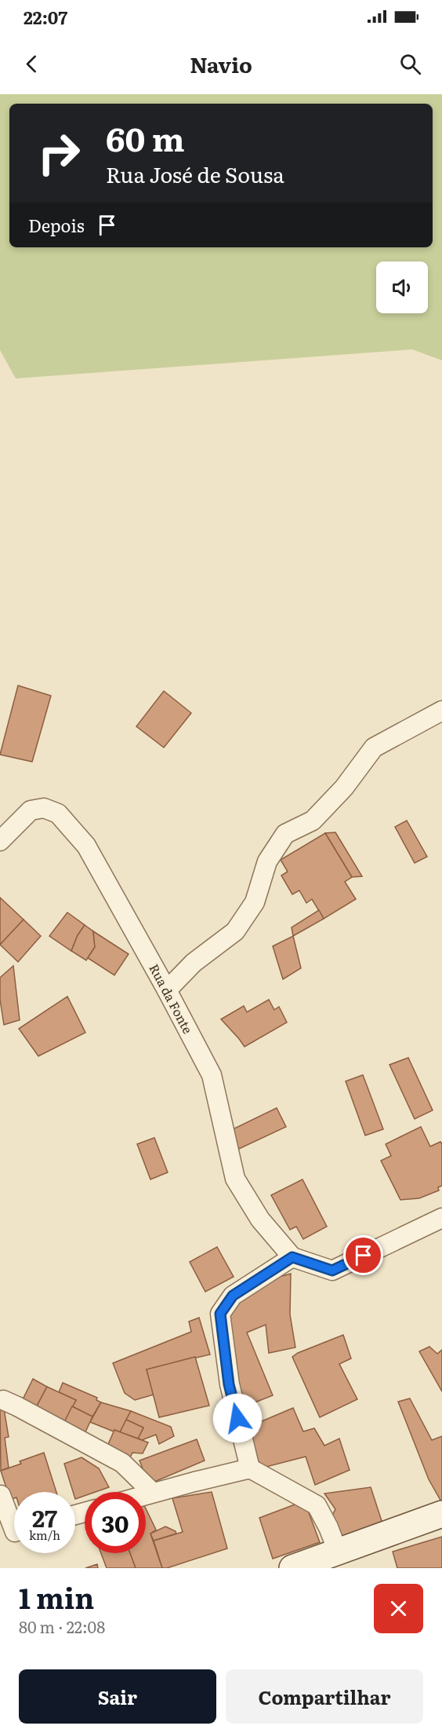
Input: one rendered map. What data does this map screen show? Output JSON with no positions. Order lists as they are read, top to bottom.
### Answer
{
  "streets": {
    "street": ["Rua da Fonte"]
  },
  "page": {
    "status": "22:07",
    "header": "Navio",
    "turn": ["60 m", "Rua José de Sousa"],
    "then": "Depois",
    "speed": "27 km/h",
    "limit": "30",
    "heading": ["1 min", "80 m · 22:08"],
    "buttons": ["Sair", "Compartilhar"]
  }
}
